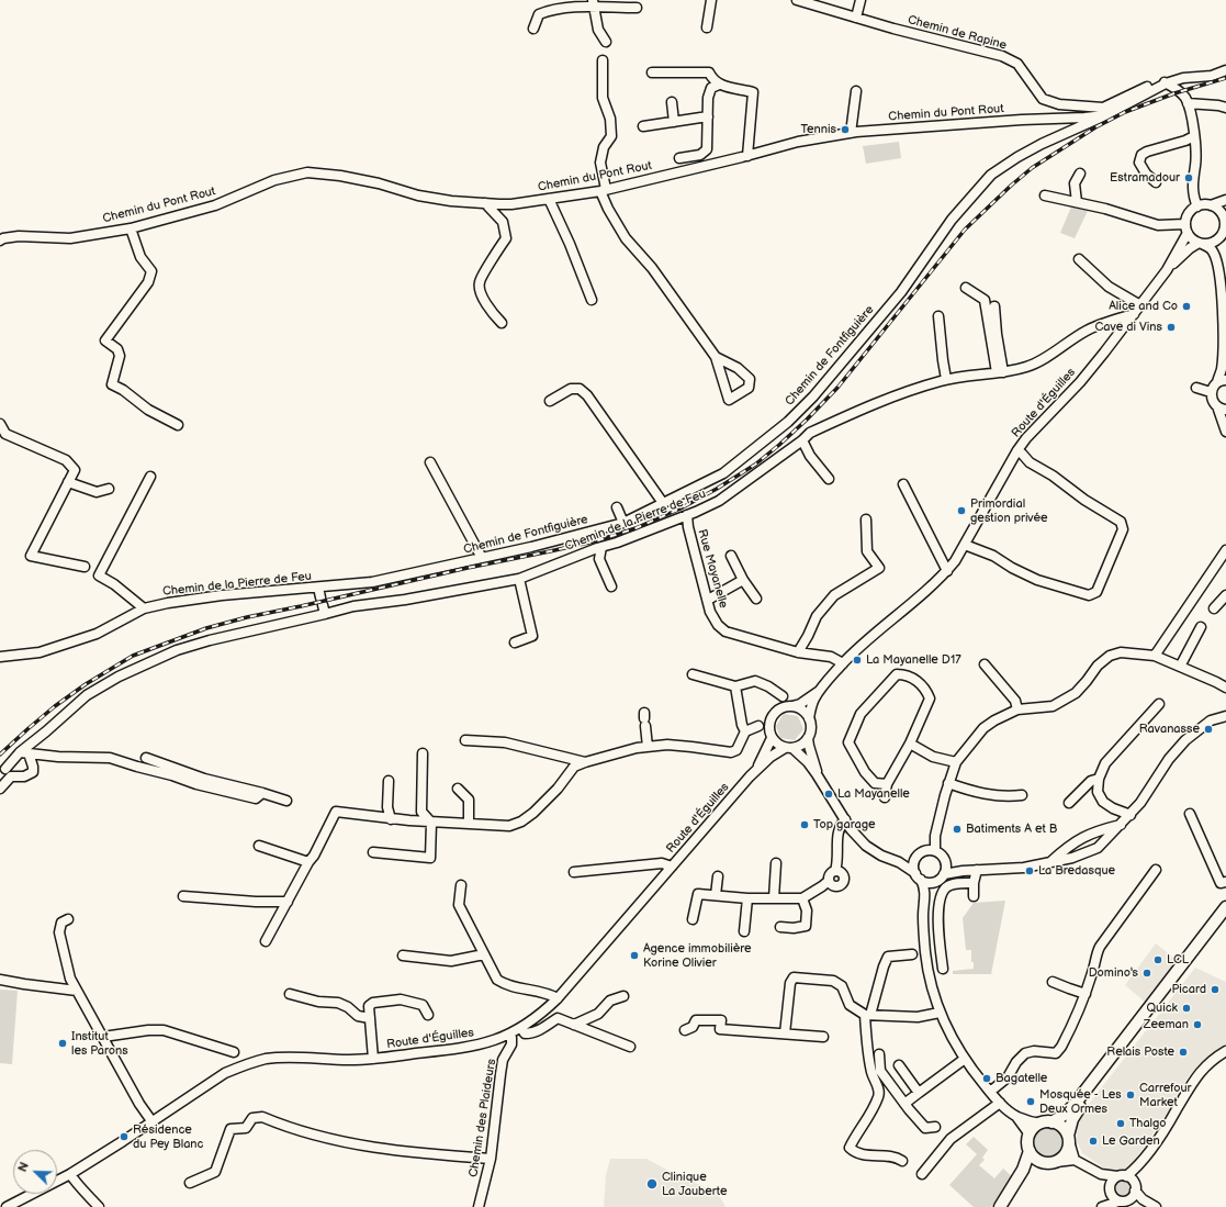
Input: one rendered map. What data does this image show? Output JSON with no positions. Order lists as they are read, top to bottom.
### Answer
{
  "streets": {
    "street": [
      "Chemin de Rapine",
      "Chemin du Pont Rout",
      "Chemin de Fontfiguière",
      "Route d'Éguilles",
      "Chemin de la Pierre de Feu",
      "Rue Mayanelle",
      "Chemin des Plaideurs"
    ]
  },
  "crossings": [
    ["Chemin de Rapine", "Chemin du Pont Rout"],
    ["Chemin du Pont Rout", "Chemin de Fontfiguière"],
    ["Chemin de Fontfiguière", "Chemin de la Pierre de Feu"],
    ["Route d'Éguilles", "Chemin de la Pierre de Feu"],
    ["Route d'Éguilles", "Rue Mayanelle"],
    ["Route d'Éguilles", "Chemin des Plaideurs"],
    ["Chemin de la Pierre de Feu", "Rue Mayanelle"]
  ],
  "places": [
    "Tennis",
    "Estramadour",
    "Alice and Co",
    "Cave di Vins",
    "Primordial gestion privée",
    "La Mayanelle D17",
    "Ravanasse",
    "La Mayanelle",
    "Top garage",
    "Batiments A et B",
    "La Bredasque",
    "Agence immobilière Korine Olivier",
    "LCL",
    "Domino's",
    "Picard",
    "Quick",
    "Zeeman",
    "Institut les Parons",
    "Relais Poste",
    "Bagatelle",
    "Carrefour Market",
    "Mosquée - Les Deux Ormes",
    "Thalgo",
    "Résidence du Pey Blanc",
    "Le Garden",
    "Clinique La Jauberte"
  ],
  "north": "top left"
}
